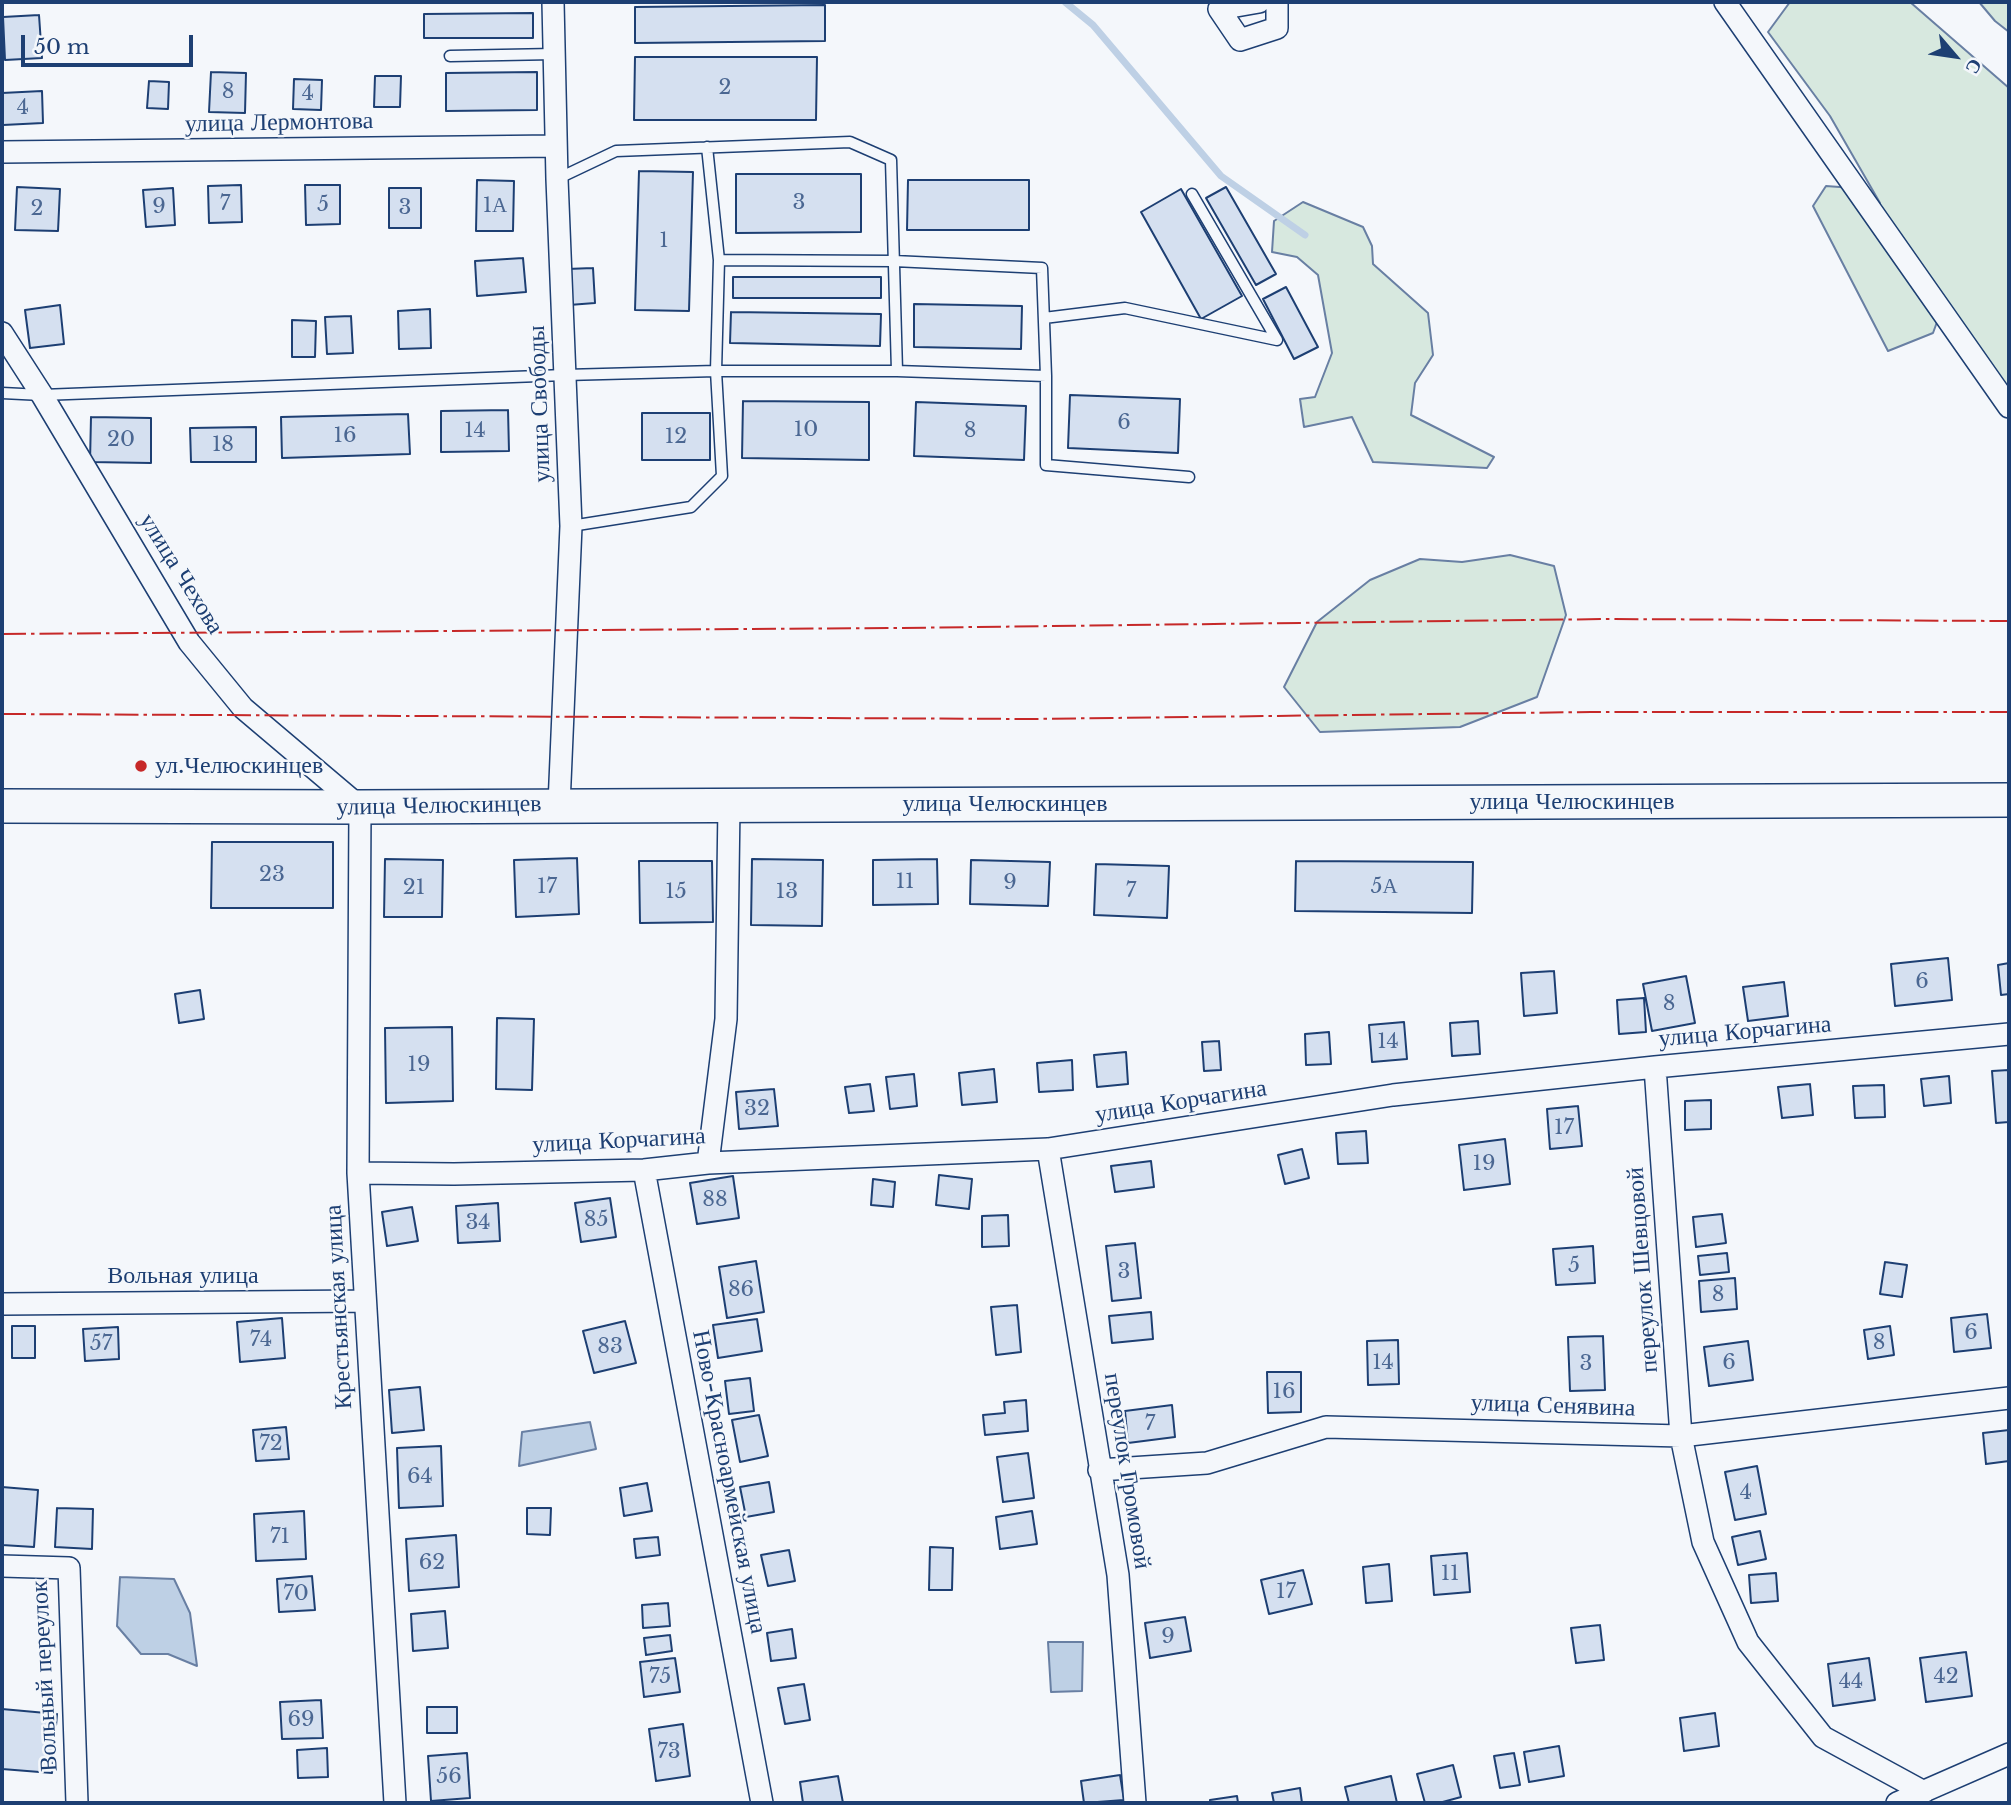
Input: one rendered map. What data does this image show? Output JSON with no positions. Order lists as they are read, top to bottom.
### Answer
{
  "streets": {
    "main road": ["улица Челюскинцев"],
    "street": [
      "улица Лермонтова",
      "улица Свободы",
      "улица Чехова",
      "улица Корчагина",
      "переулок Шевцовой",
      "Вольная улица",
      "Крестьянская улица",
      "улица Сенявина",
      "переулок Громовой",
      "Ново-Красноармейская улица",
      "Вольный переулок"
    ]
  },
  "crossings": [
    ["улица Лермонтова", "улица Свободы"],
    ["улица Свободы", "улица Челюскинцев"],
    ["улица Чехова", "улица Челюскинцев"],
    ["улица Чехова", "Крестьянская улица"],
    ["улица Челюскинцев", "Крестьянская улица"],
    ["улица Корчагина", "переулок Шевцовой"],
    ["улица Корчагина", "Крестьянская улица"],
    ["улица Корчагина", "переулок Громовой"],
    ["улица Корчагина", "Ново-Красноармейская улица"],
    ["переулок Шевцовой", "улица Сенявина"],
    ["Вольная улица", "Крестьянская улица"],
    ["улица Сенявина", "переулок Громовой"]
  ],
  "places": ["ул.Челюскинцев"],
  "house_numbers": [
    "2",
    "8",
    "4",
    "4",
    "3",
    "7",
    "5",
    "1А",
    "9",
    "3",
    "2",
    "1",
    "6",
    "10",
    "14",
    "8",
    "16",
    "12",
    "20",
    "18",
    "23",
    "11",
    "9",
    "17",
    "5А",
    "21",
    "7",
    "15",
    "13",
    "6",
    "8",
    "14",
    "19",
    "32",
    "17",
    "19",
    "88",
    "85",
    "34",
    "5",
    "3",
    "86",
    "8",
    "6",
    "74",
    "8",
    "57",
    "83",
    "14",
    "6",
    "3",
    "16",
    "7",
    "72",
    "64",
    "4",
    "71",
    "62",
    "11",
    "17",
    "70",
    "9",
    "75",
    "42",
    "44",
    "69",
    "73",
    "56"
  ],
  "scale_bar": "50 m",
  "north": "bottom right"
}
